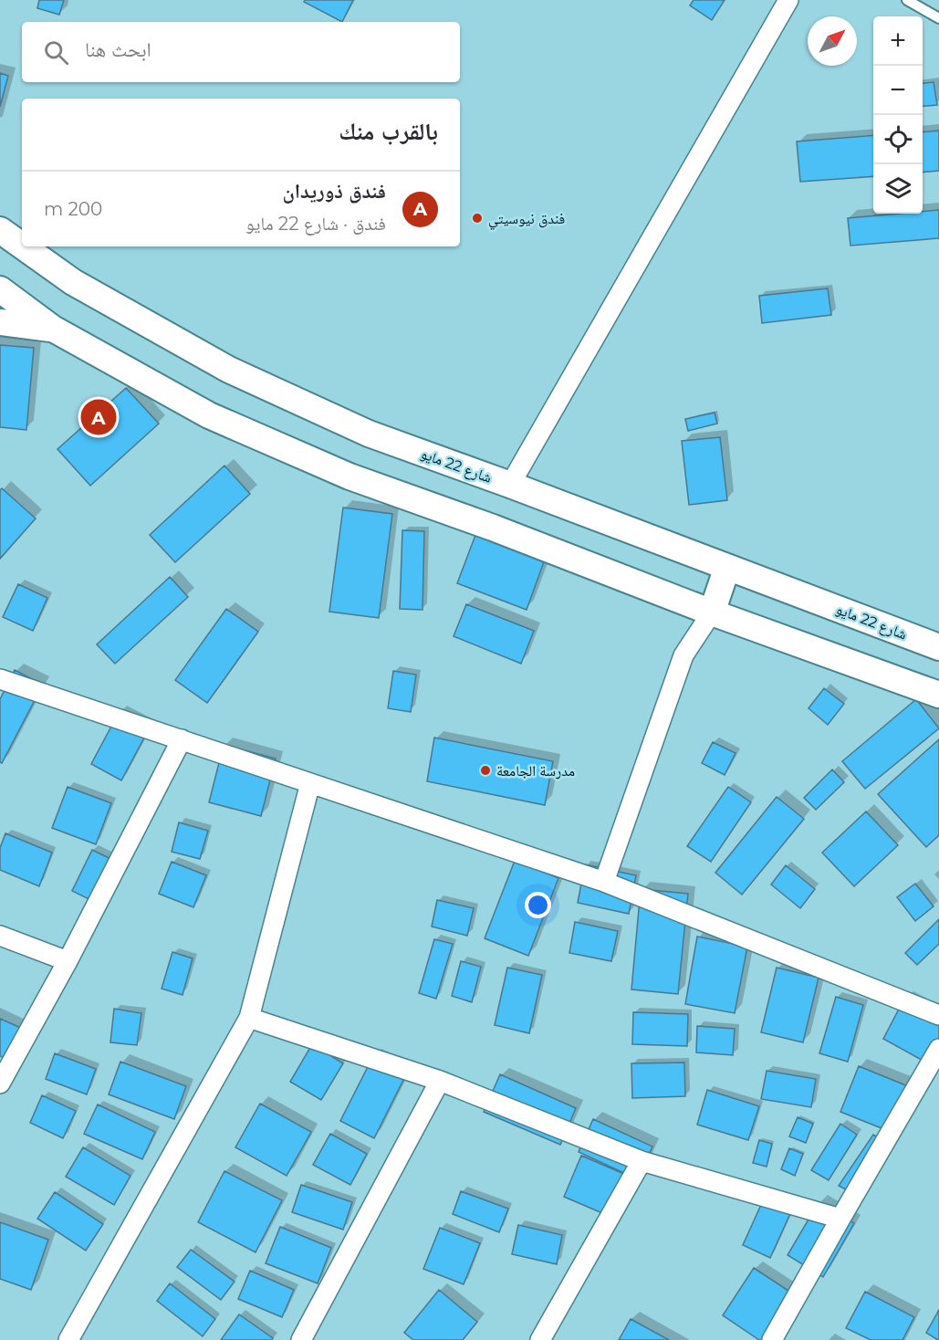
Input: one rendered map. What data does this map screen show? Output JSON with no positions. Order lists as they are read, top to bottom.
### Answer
{
  "streets": {
    "main road": ["شارع 22 مايو"]
  },
  "places": ["فندق نيوسيتي", "مدرسة الجامعة"],
  "north": "top right",
  "page": {
    "map_buttons": ["+", "−"],
    "search": "ابحث هنا",
    "heading": "بالقرب منك",
    "list": [
      {
        "mark": "A",
        "name": "فندق ذوريدان",
        "note": "فندق · شارع 22 مايو",
        "value": "200 m"
      }
    ],
    "pins": "A"
  }
}
